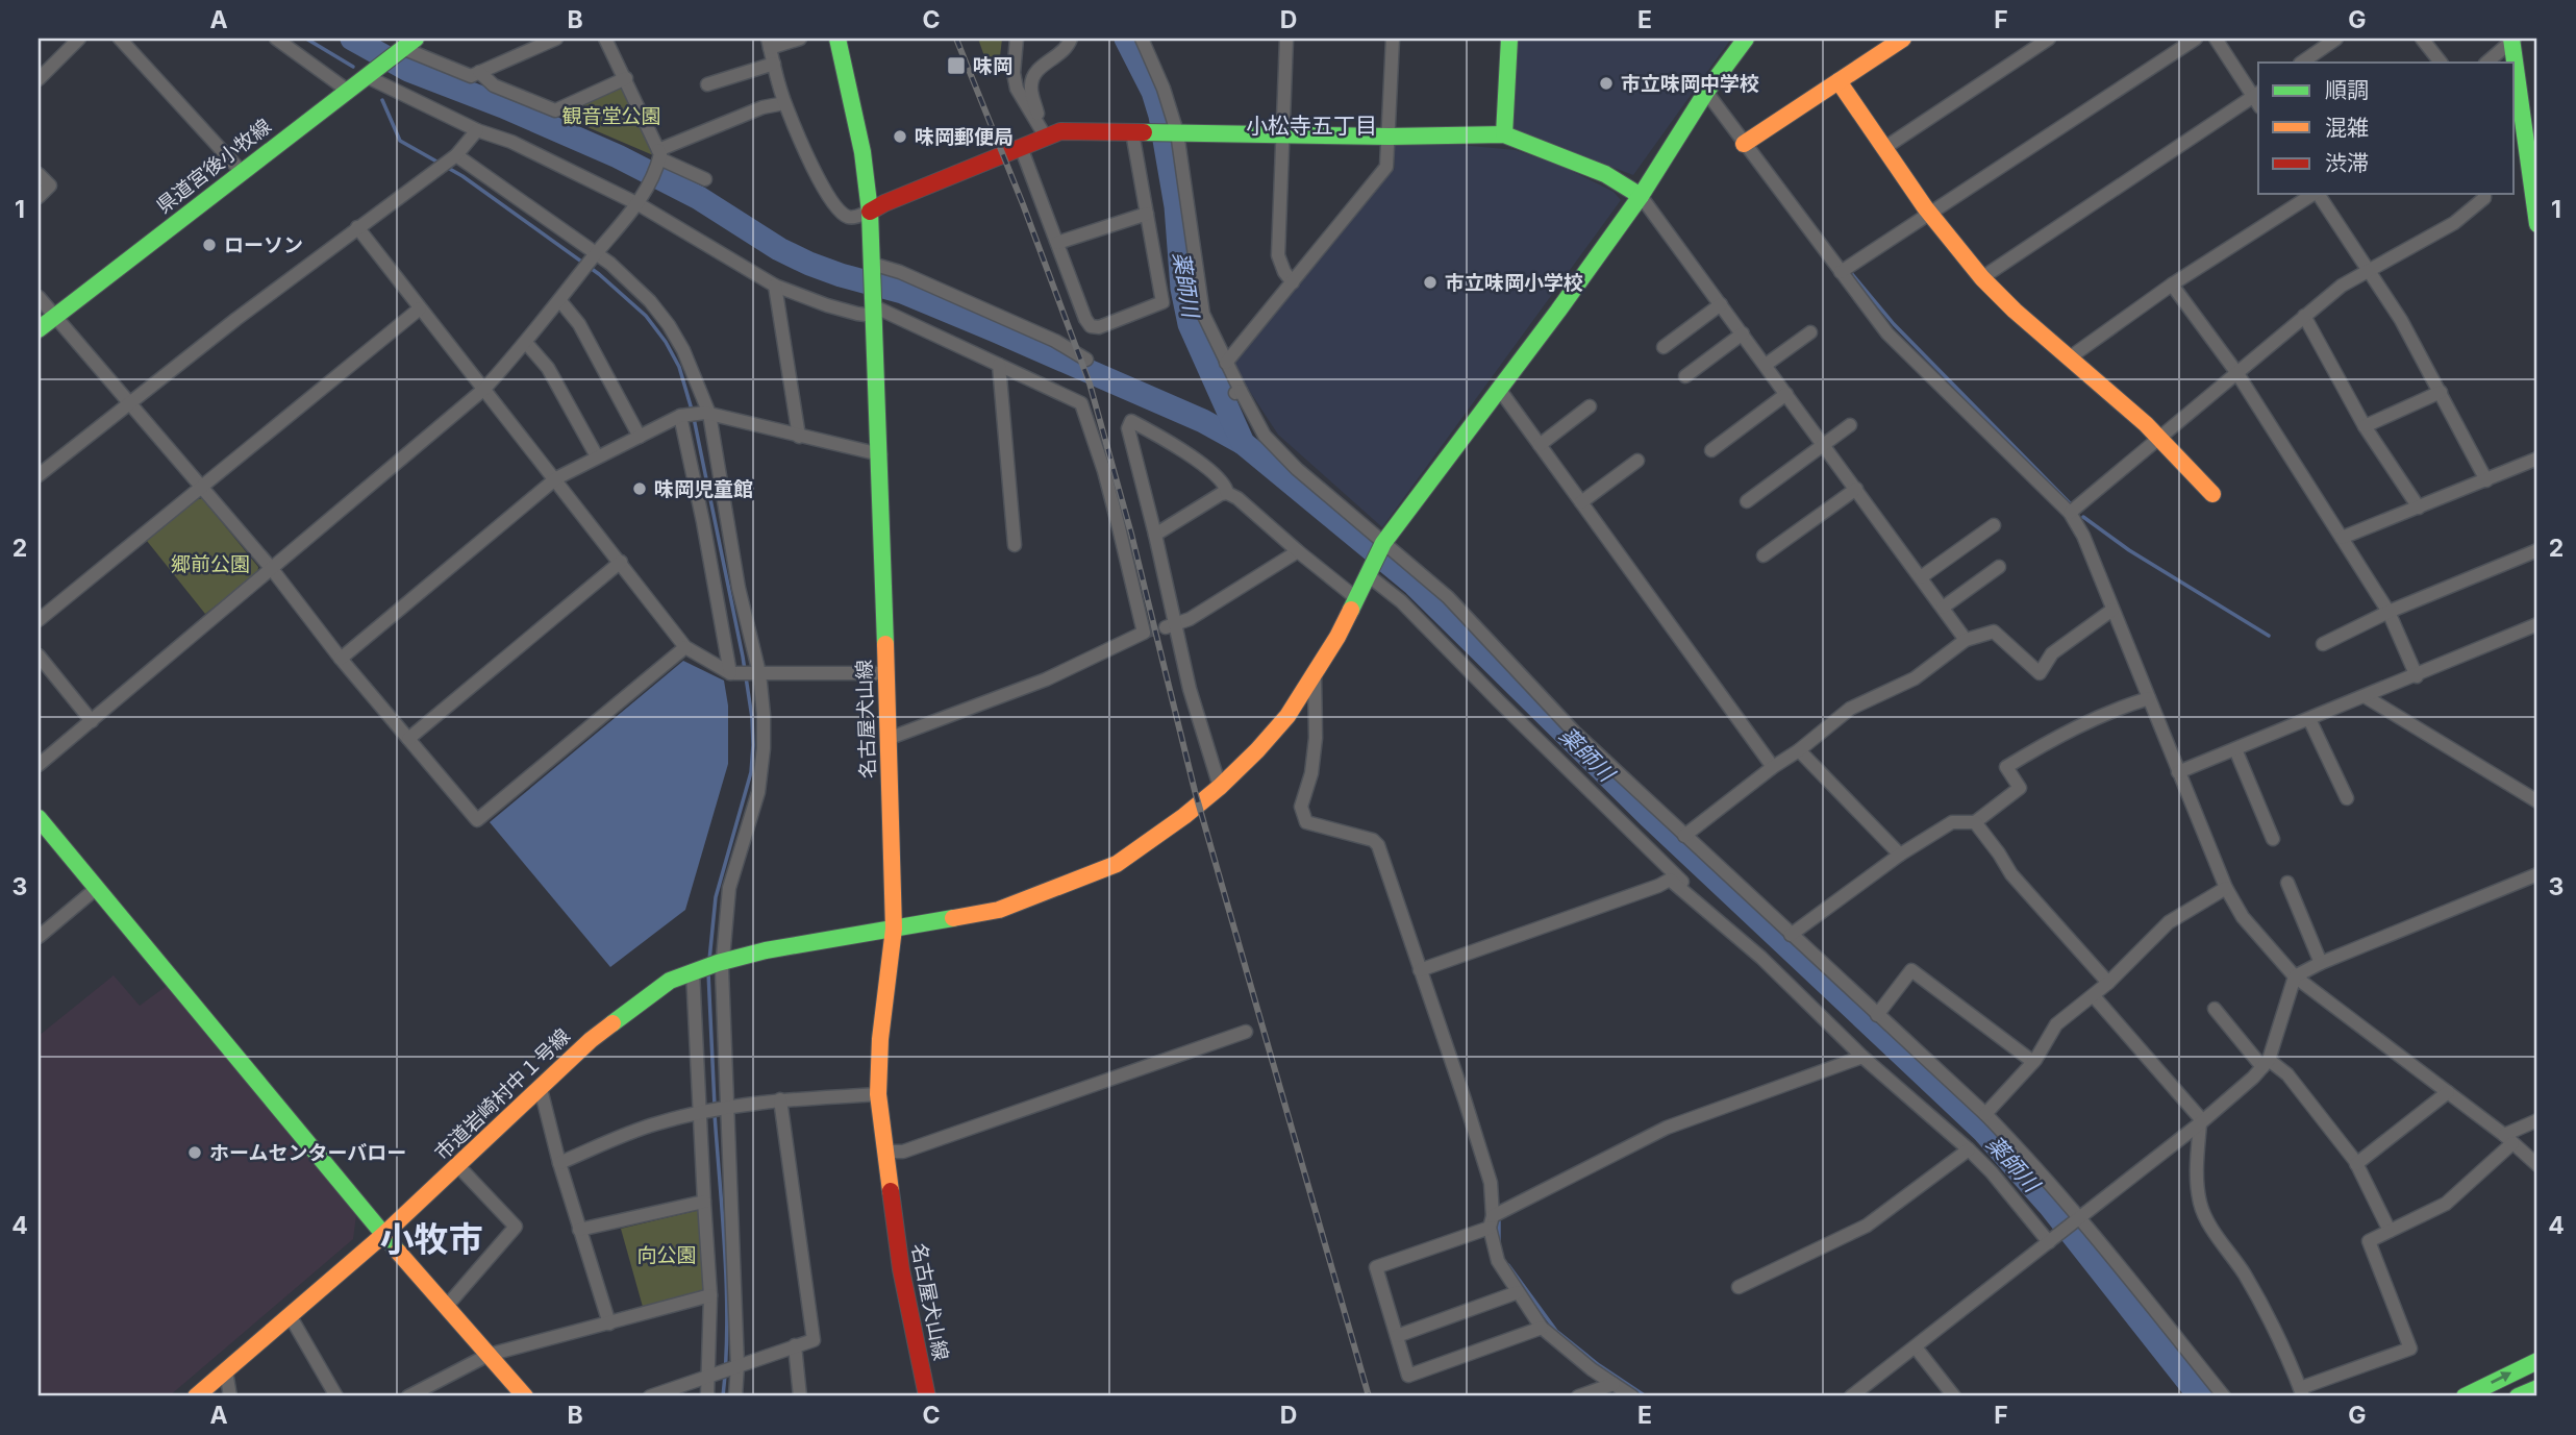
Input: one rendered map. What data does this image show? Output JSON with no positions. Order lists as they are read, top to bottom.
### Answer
{
  "streets": {
    "main road": ["県道宮後小牧線", "名古屋犬山線", "市道岩崎村中１号線"]
  },
  "crossings": [
    ["名古屋犬山線", "市道岩崎村中１号線"]
  ],
  "districts": ["小松寺五丁目", "小牧市"],
  "water": ["薬師川"],
  "parks": ["観音堂公園", "郷前公園", "向公園"],
  "places": {
    "transit": ["味岡"],
    "other": [
      "市立味岡中学校",
      "味岡郵便局",
      "ローソン",
      "市立味岡小学校",
      "味岡児童館",
      "ホームセンターバロー"
    ]
  },
  "legend": ["順調", "混雑", "渋滞"],
  "grid": {
    "columns": [
      "A",
      "B",
      "C",
      "D",
      "E",
      "F",
      "G"
    ],
    "rows": [
      "1",
      "2",
      "3",
      "4"
    ]
  }
}
